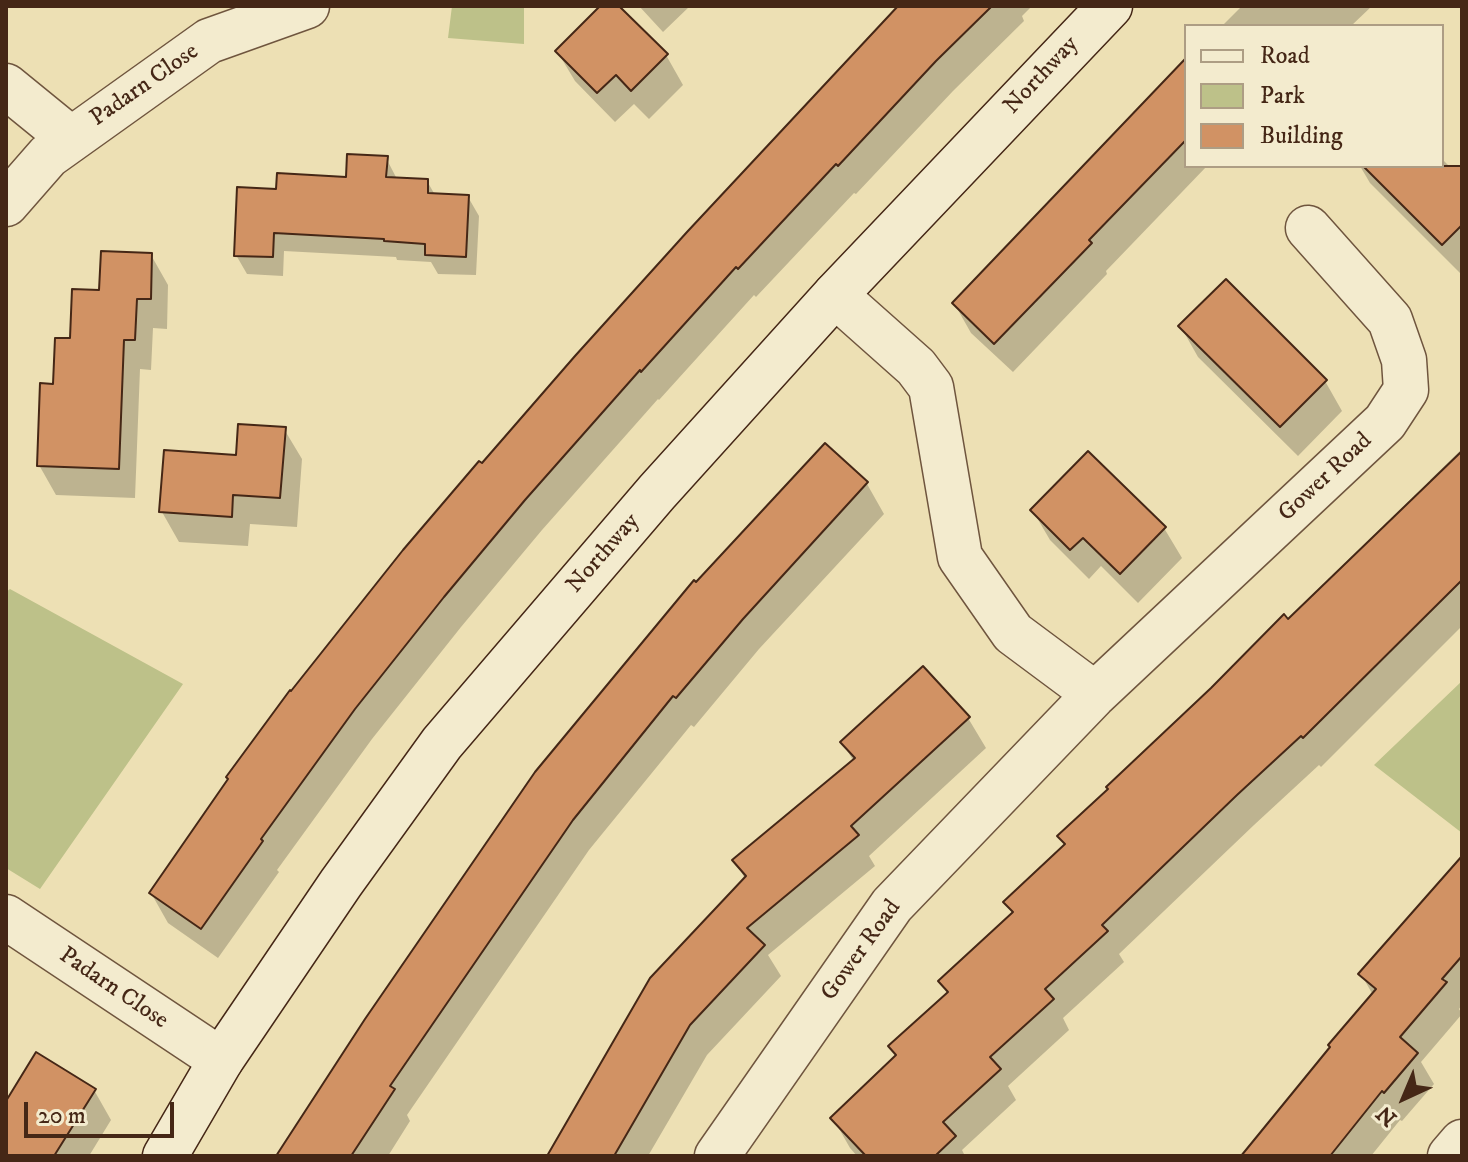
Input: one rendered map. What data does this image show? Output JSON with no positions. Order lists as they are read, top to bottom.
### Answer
{
  "streets": {
    "street": ["Northway", "Padarn Close", "Gower Road"]
  },
  "crossings": [
    ["Northway", "Padarn Close"]
  ],
  "legend": ["Road", "Park", "Building"],
  "scale_bar": "20 m",
  "north": "bottom left"
}
